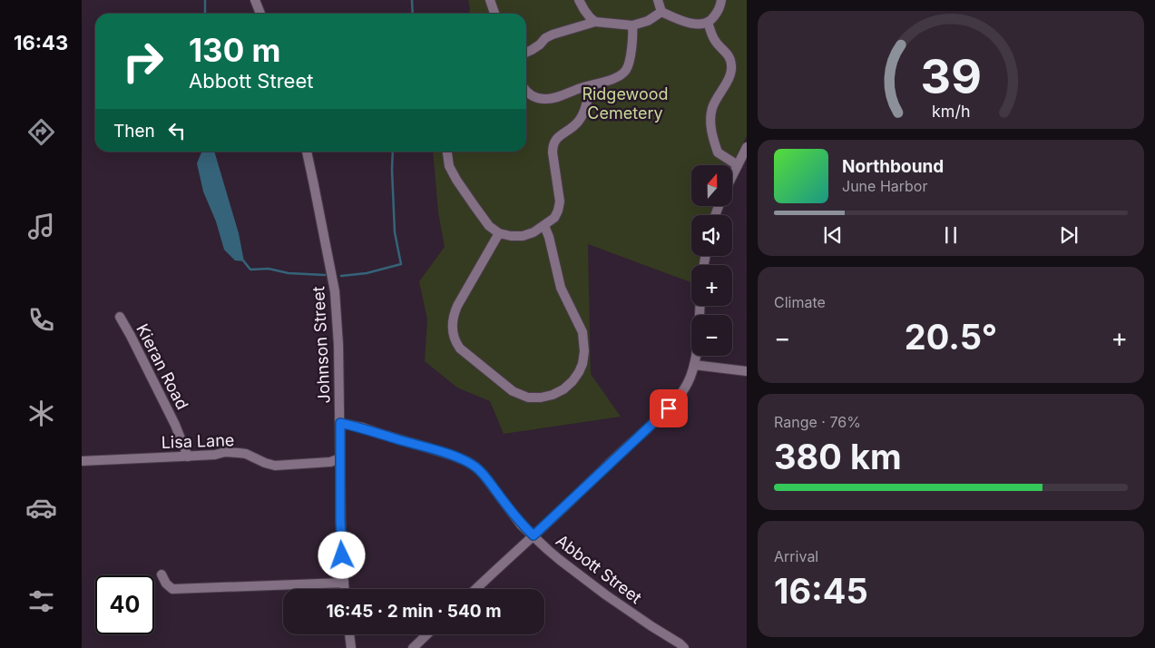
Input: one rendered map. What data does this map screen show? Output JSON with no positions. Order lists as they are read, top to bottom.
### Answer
{
  "streets": {
    "street": [
      "Johnson Street",
      "Kieran Road",
      "Lisa Lane",
      "Abbott Street"
    ]
  },
  "crossings": [
    ["Johnson Street", "Lisa Lane"],
    ["Johnson Street", "Abbott Street"],
    ["Kieran Road", "Lisa Lane"]
  ],
  "parks": ["Ridgewood Cemetery"],
  "north": "top",
  "page": {
    "tabs": "16:43",
    "turn": ["130 m", "Abbott Street"],
    "then": "Then",
    "song": ["Northbound", "June Harbor"],
    "map_buttons": ["+", "−"],
    "tile": [
      "Climate",
      ["Range · 76%", "380 km"],
      ["Arrival", "16:45"]
    ],
    "heat": ["−", "20.5°", "+"],
    "limit": "40",
    "trip": "16:45 · 2 min · 540 m",
    "gauge": ["39", "km/h"]
  }
}
